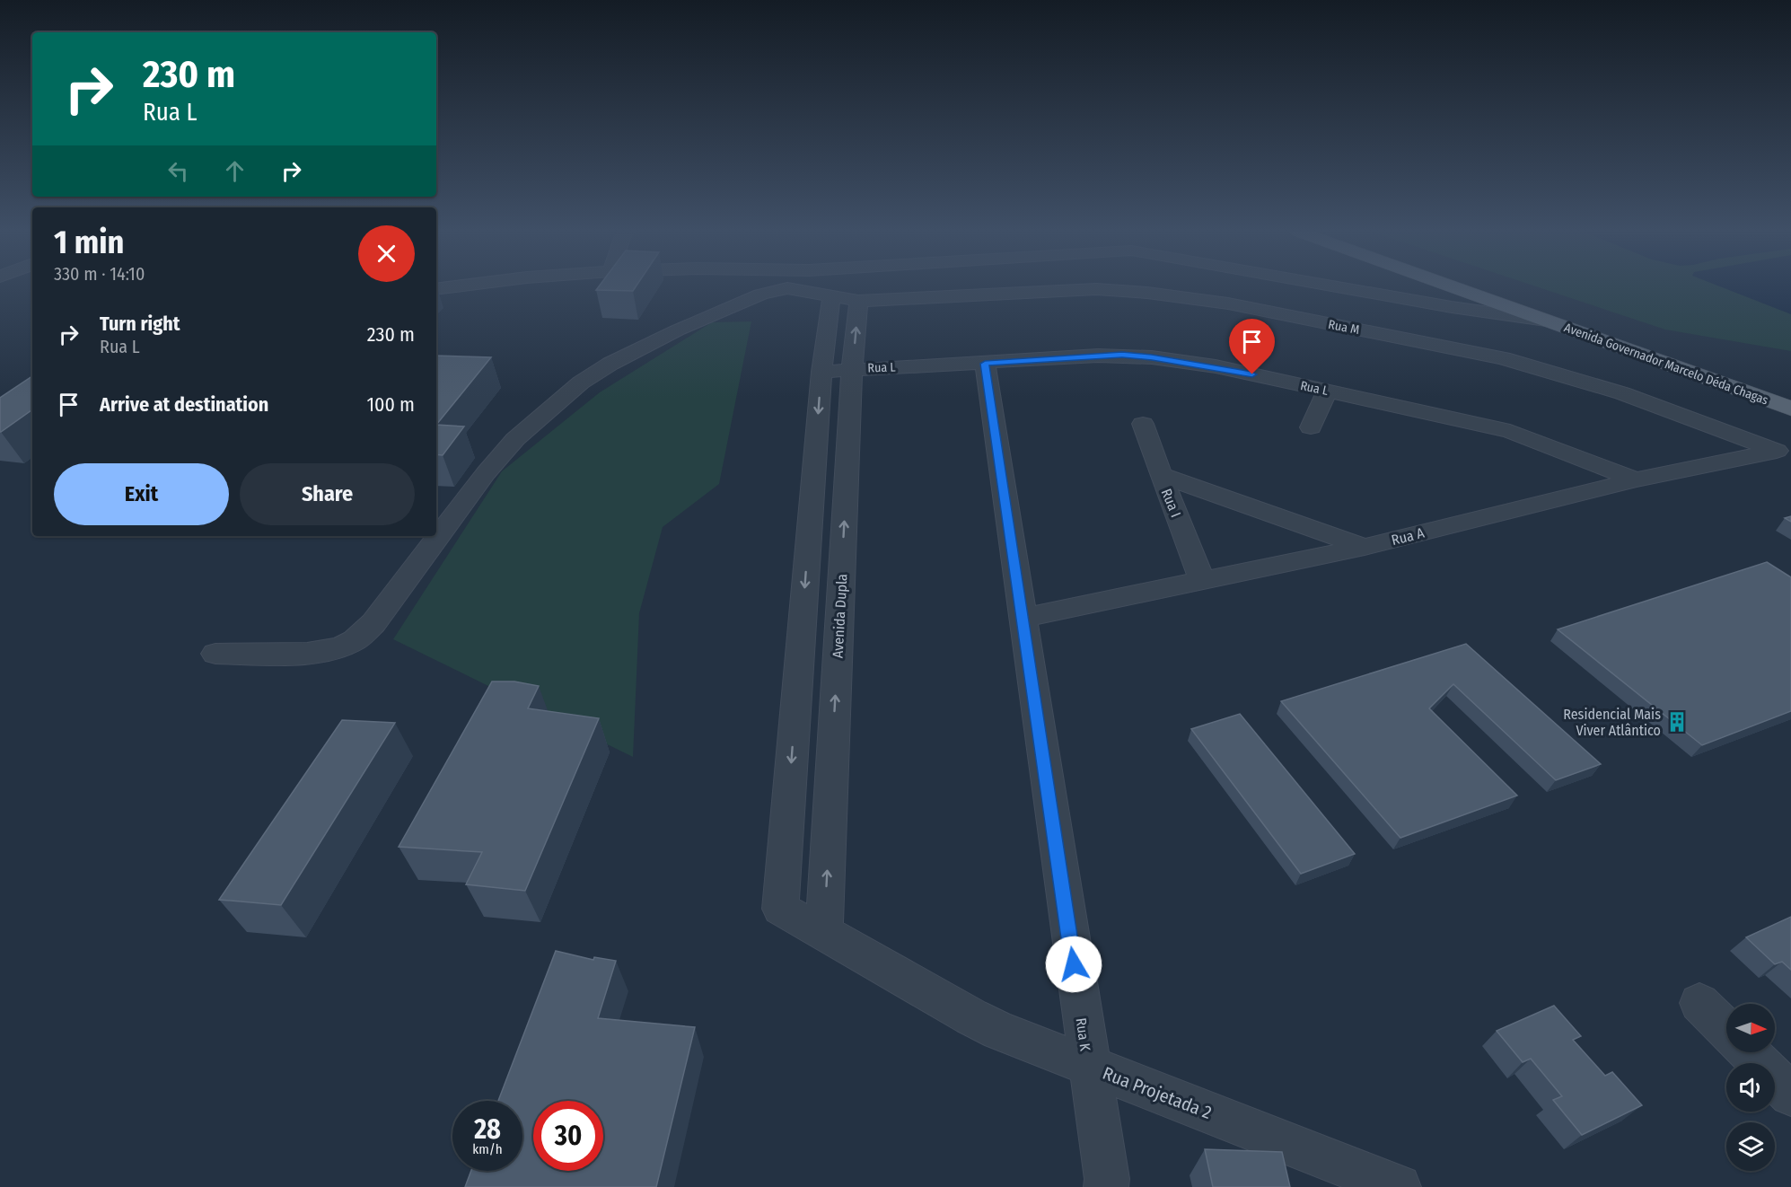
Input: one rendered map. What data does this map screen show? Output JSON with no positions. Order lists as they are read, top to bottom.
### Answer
{
  "streets": {
    "main road": ["Avenida Governador Marcelo Déda Chagas"],
    "street": [
      "Rua M",
      "Rua L",
      "Rua I",
      "Rua A",
      "Avenida Dupla",
      "Rua K",
      "Rua Projetada 2"
    ]
  },
  "crossings": [
    ["Rua M", "Rua A"],
    ["Rua M", "Avenida Dupla"],
    ["Rua L", "Rua A"],
    ["Rua L", "Avenida Dupla"],
    ["Rua L", "Rua K"],
    ["Rua L", "Rua Projetada 2"],
    ["Rua I", "Rua A"],
    ["Rua A", "Rua K"],
    ["Avenida Dupla", "Rua Projetada 2"],
    ["Rua K", "Rua Projetada 2"]
  ],
  "one_way": ["Avenida Dupla", "Rua Projetada 2"],
  "places": {
    "building": ["Residencial Mais Viver Atlântico"]
  },
  "north": "right",
  "page": {
    "turn": ["230 m", "Rua L"],
    "heading": ["1 min", "330 m · 14:10"],
    "list": [
      {
        "name": "Turn right",
        "note": "Rua L",
        "value": "230 m"
      },
      {
        "name": "Arrive at destination",
        "value": "100 m"
      }
    ],
    "buttons": ["Exit", "Share"],
    "speed": "28 km/h",
    "limit": "30"
  }
}
